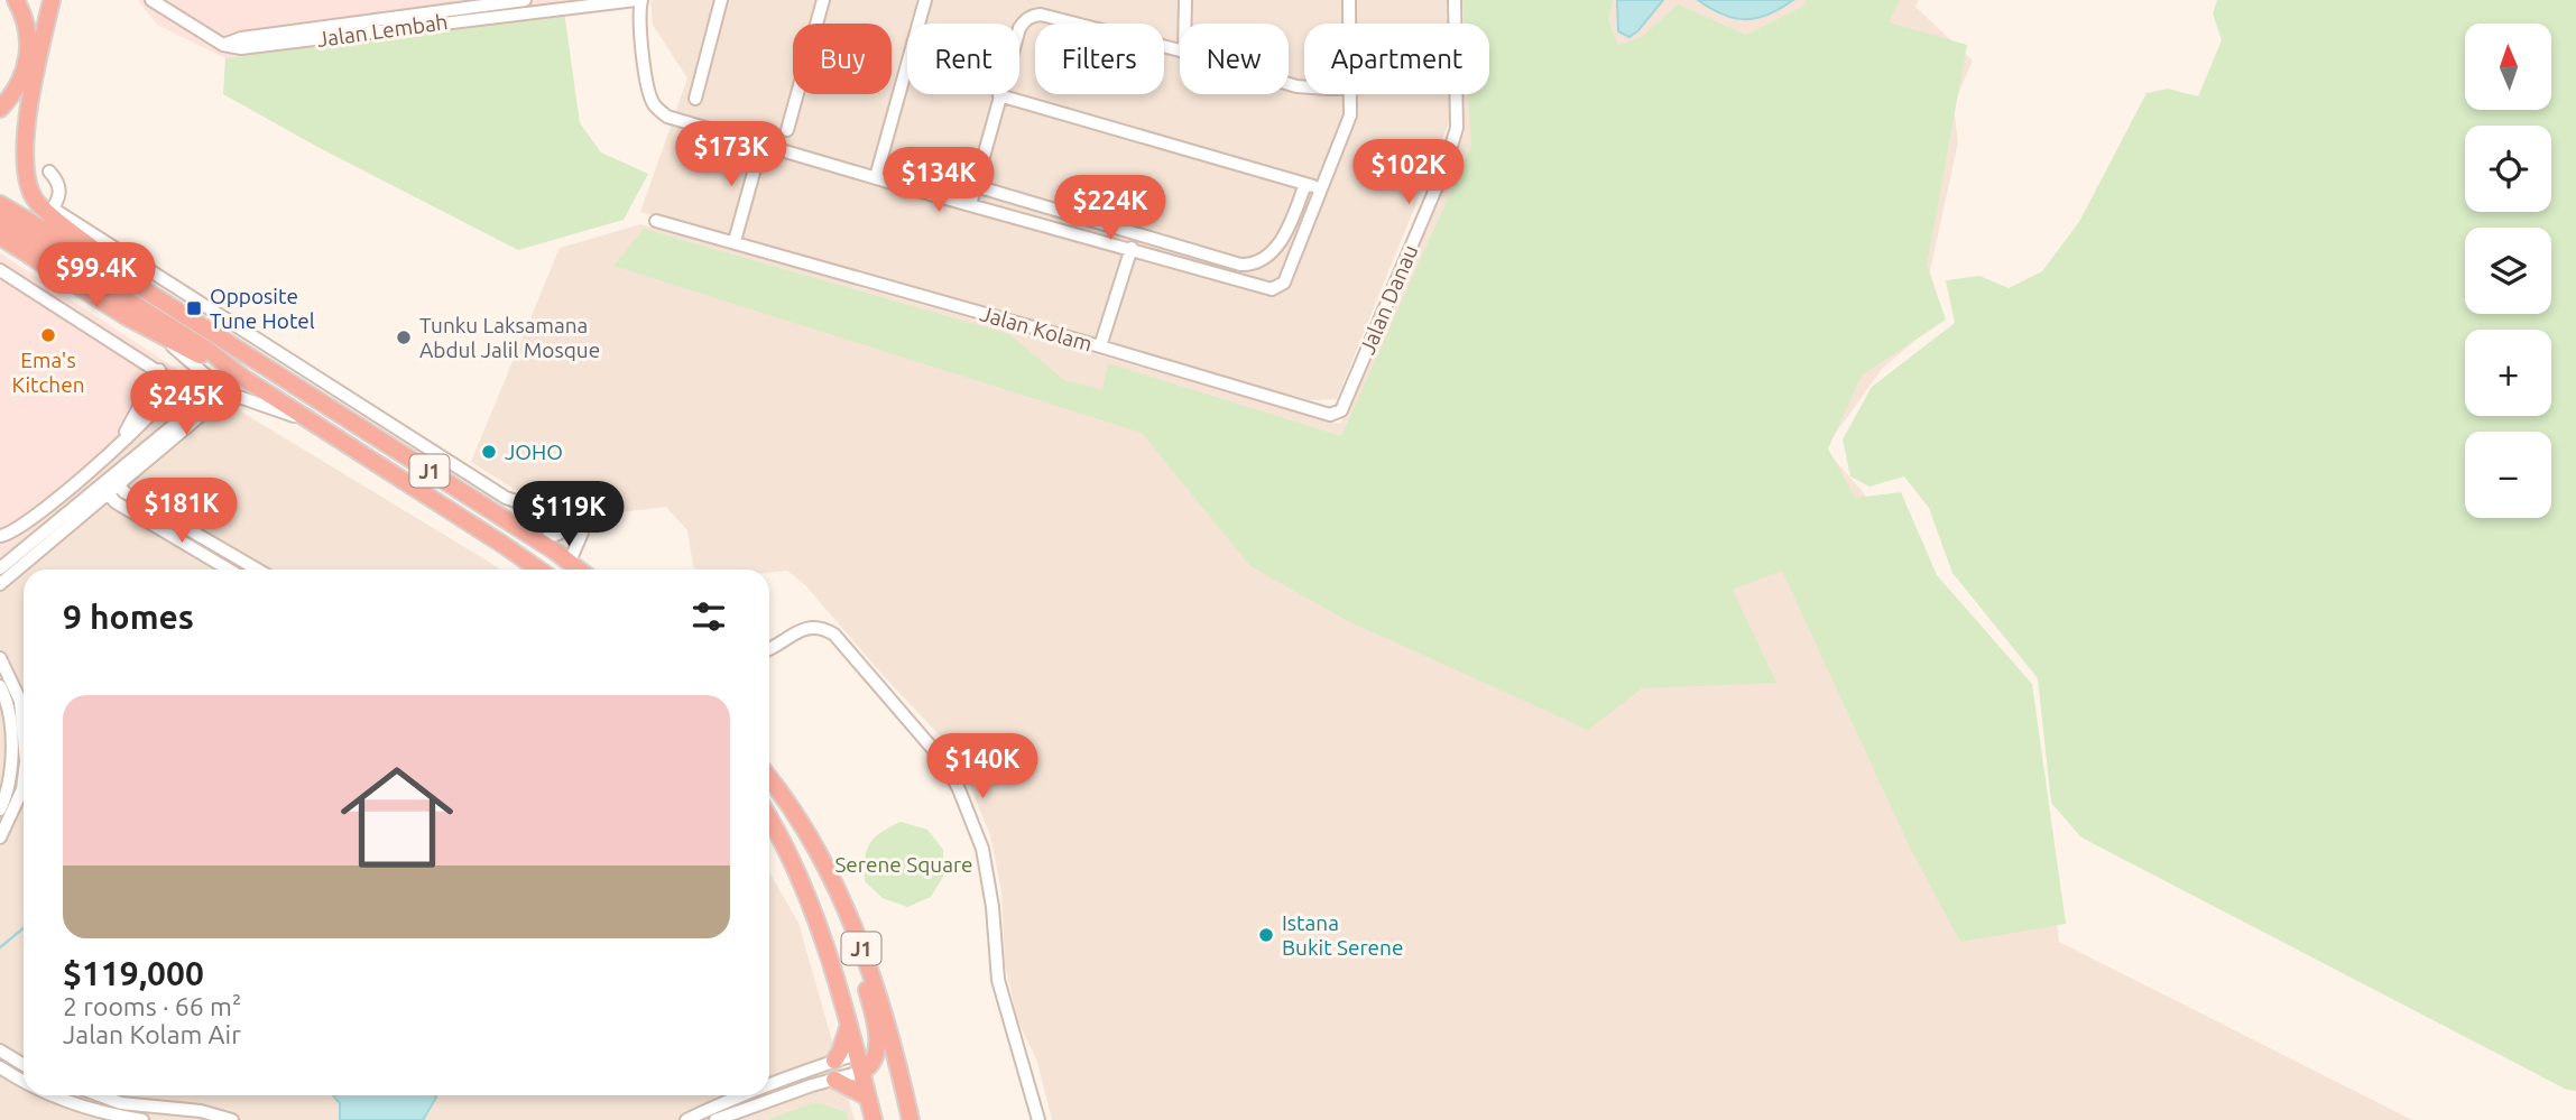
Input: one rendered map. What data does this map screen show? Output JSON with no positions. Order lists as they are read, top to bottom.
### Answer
{
  "streets": {
    "highway": ["J1"],
    "street": ["Jalan Lembah", "Jalan Danau", "Jalan Kolam"]
  },
  "crossings": [
    ["Jalan Danau", "Jalan Kolam"]
  ],
  "parks": ["Serene Square"],
  "places": {
    "transit": ["Opposite Tune Hotel"],
    "other": [
      "Ema's Kitchen",
      "Tunku Laksamana Abdul Jalil Mosque",
      "JOHO",
      "Istana Bukit Serene"
    ]
  },
  "north": "top",
  "page": {
    "map_buttons": ["+", "−"],
    "chip": [
      "Buy",
      "Rent",
      "Filters",
      "New",
      "Apartment"
    ],
    "price": [
      "$173K",
      "$102K",
      "$134K",
      "$224K",
      "$99.4K",
      "$245K",
      "$181K",
      "$119K",
      "$140K"
    ],
    "heading": "9 homes",
    "list": [
      {
        "name": "$119,000",
        "note": "2 rooms · 66 m² · Jalan Kolam Air"
      }
    ]
  }
}
